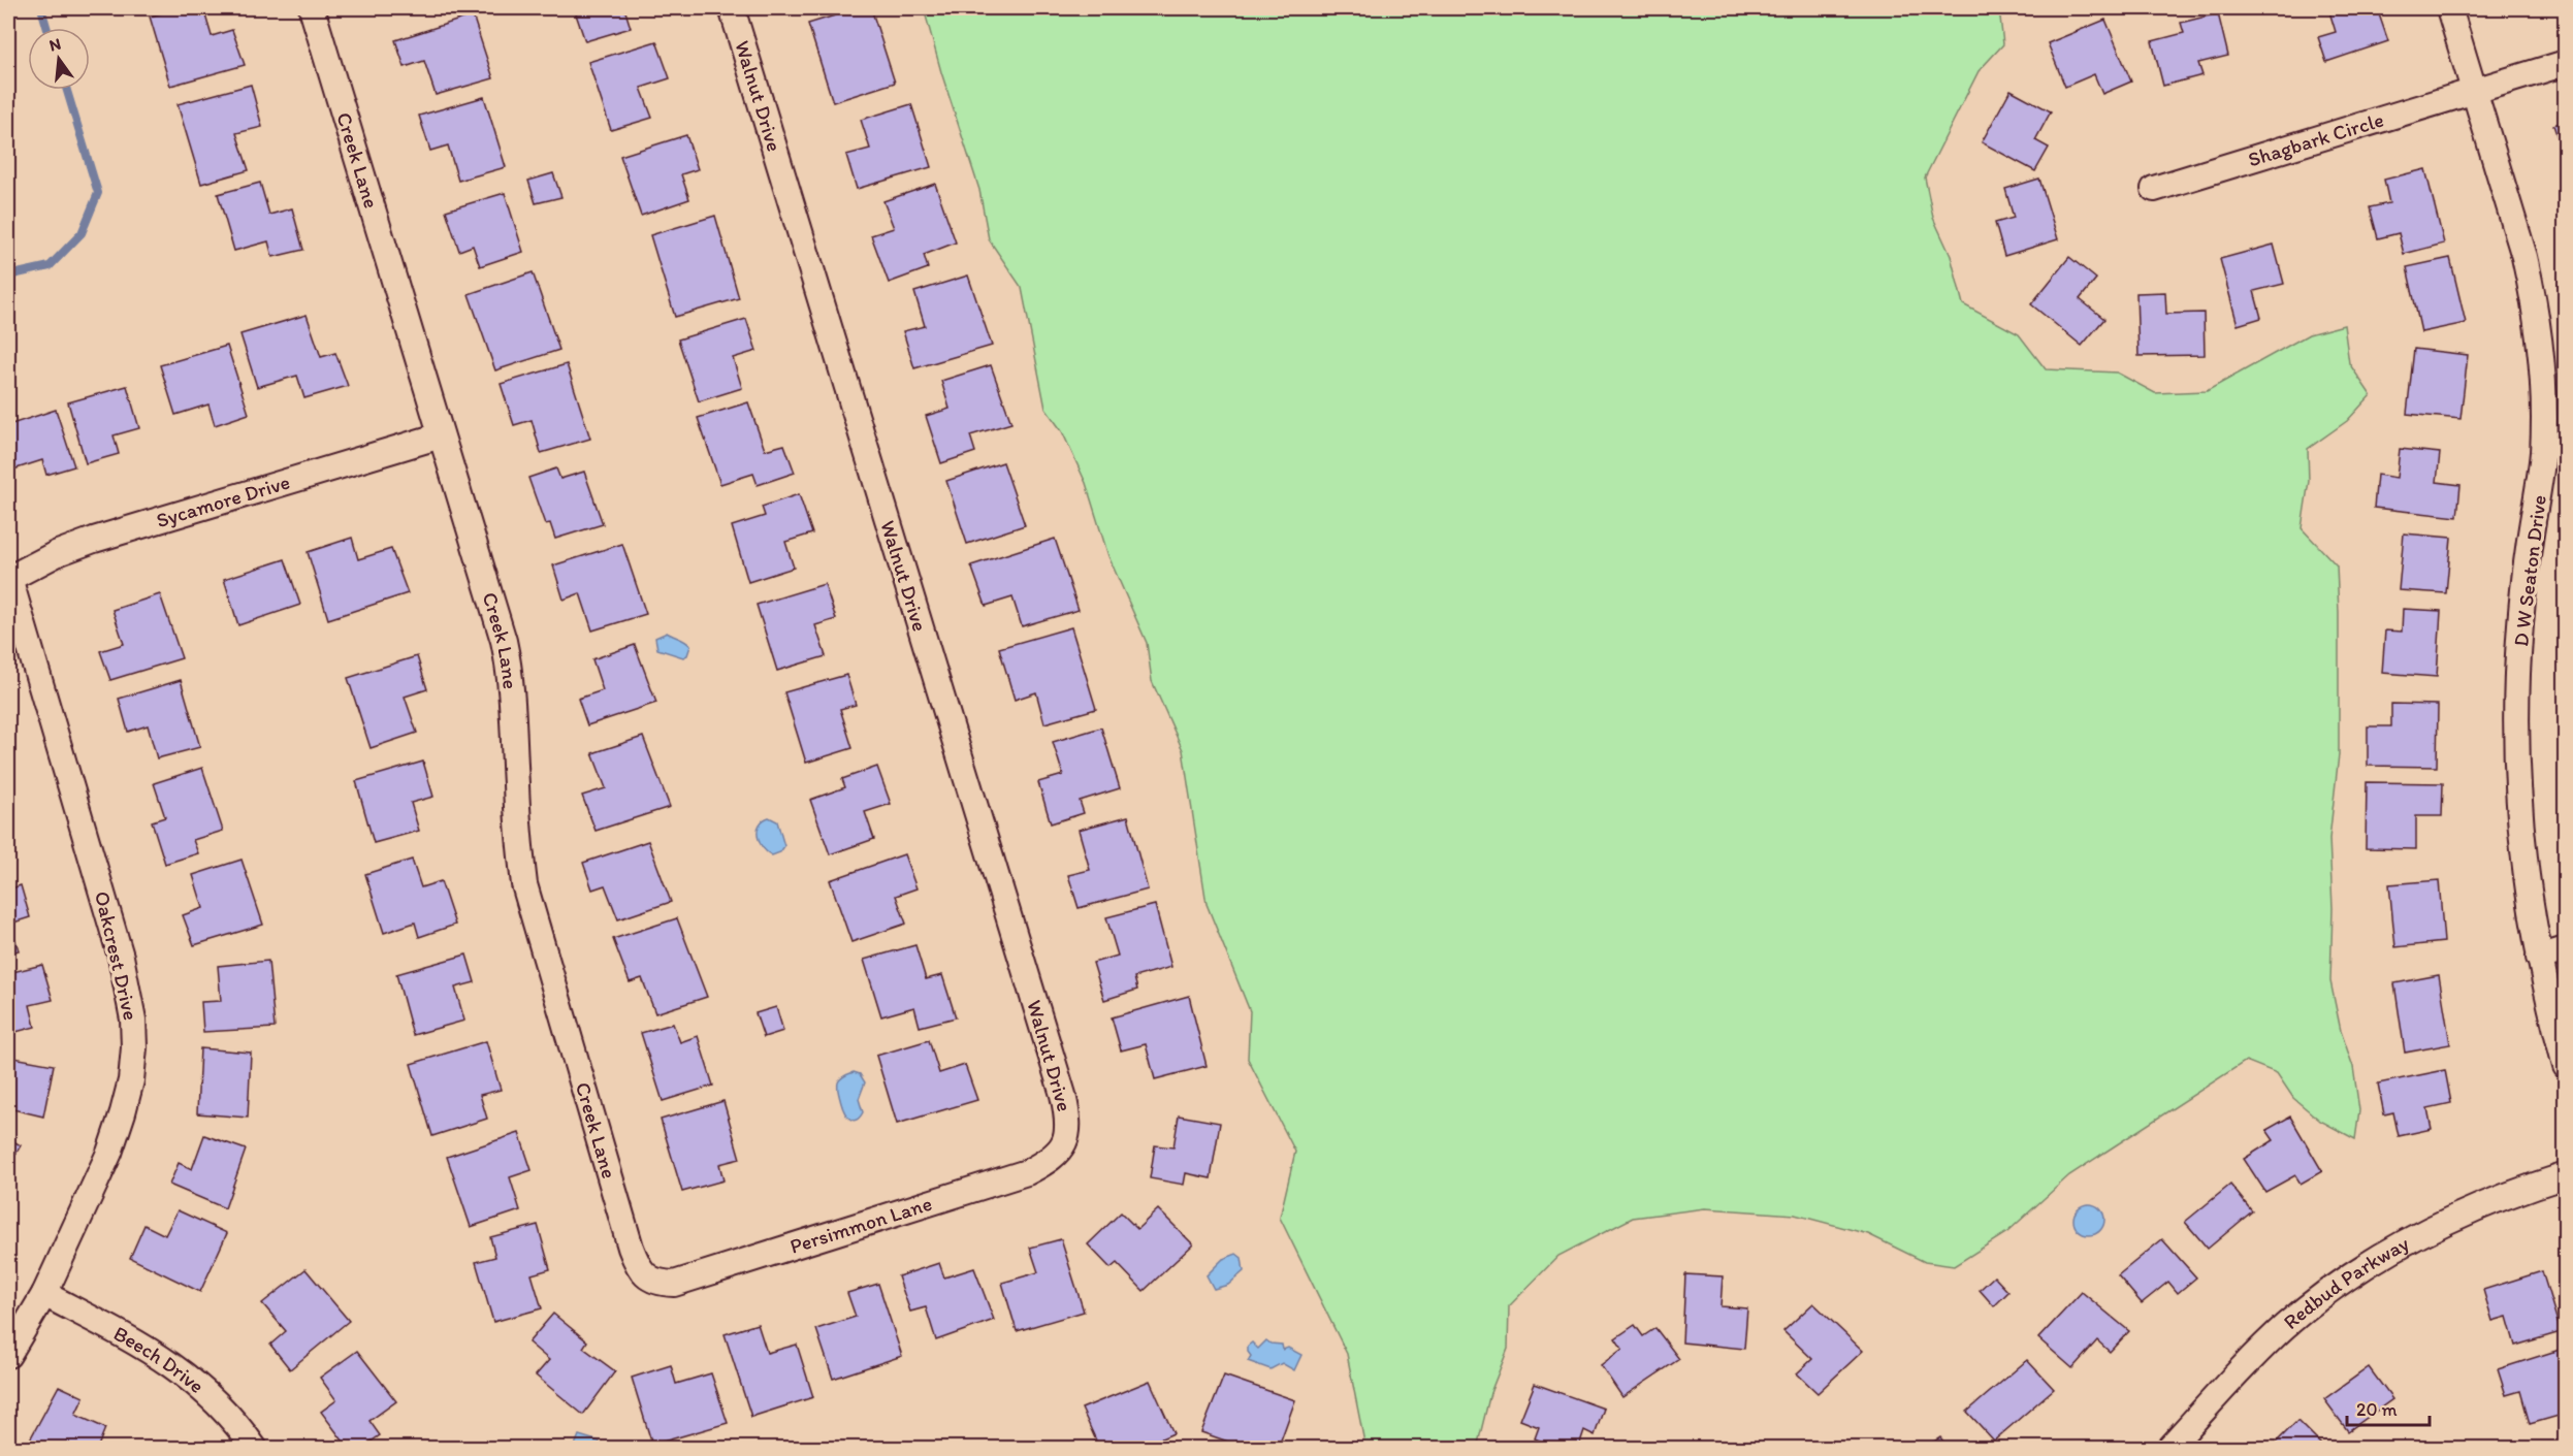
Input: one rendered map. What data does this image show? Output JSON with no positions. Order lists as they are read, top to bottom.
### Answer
{
  "streets": {
    "street": [
      "Walnut Drive",
      "Shagbark Circle",
      "Creek Lane",
      "Sycamore Drive",
      "D W Seaton Drive",
      "Oakcrest Drive",
      "Persimmon Lane",
      "Redbud Parkway",
      "Beech Drive"
    ]
  },
  "crossings": [
    ["Walnut Drive", "Persimmon Lane"],
    ["Shagbark Circle", "D W Seaton Drive"],
    ["Creek Lane", "Sycamore Drive"],
    ["Creek Lane", "Persimmon Lane"],
    ["Sycamore Drive", "Oakcrest Drive"],
    ["Oakcrest Drive", "Beech Drive"]
  ],
  "scale_bar": "20 m",
  "north": "top"
}
